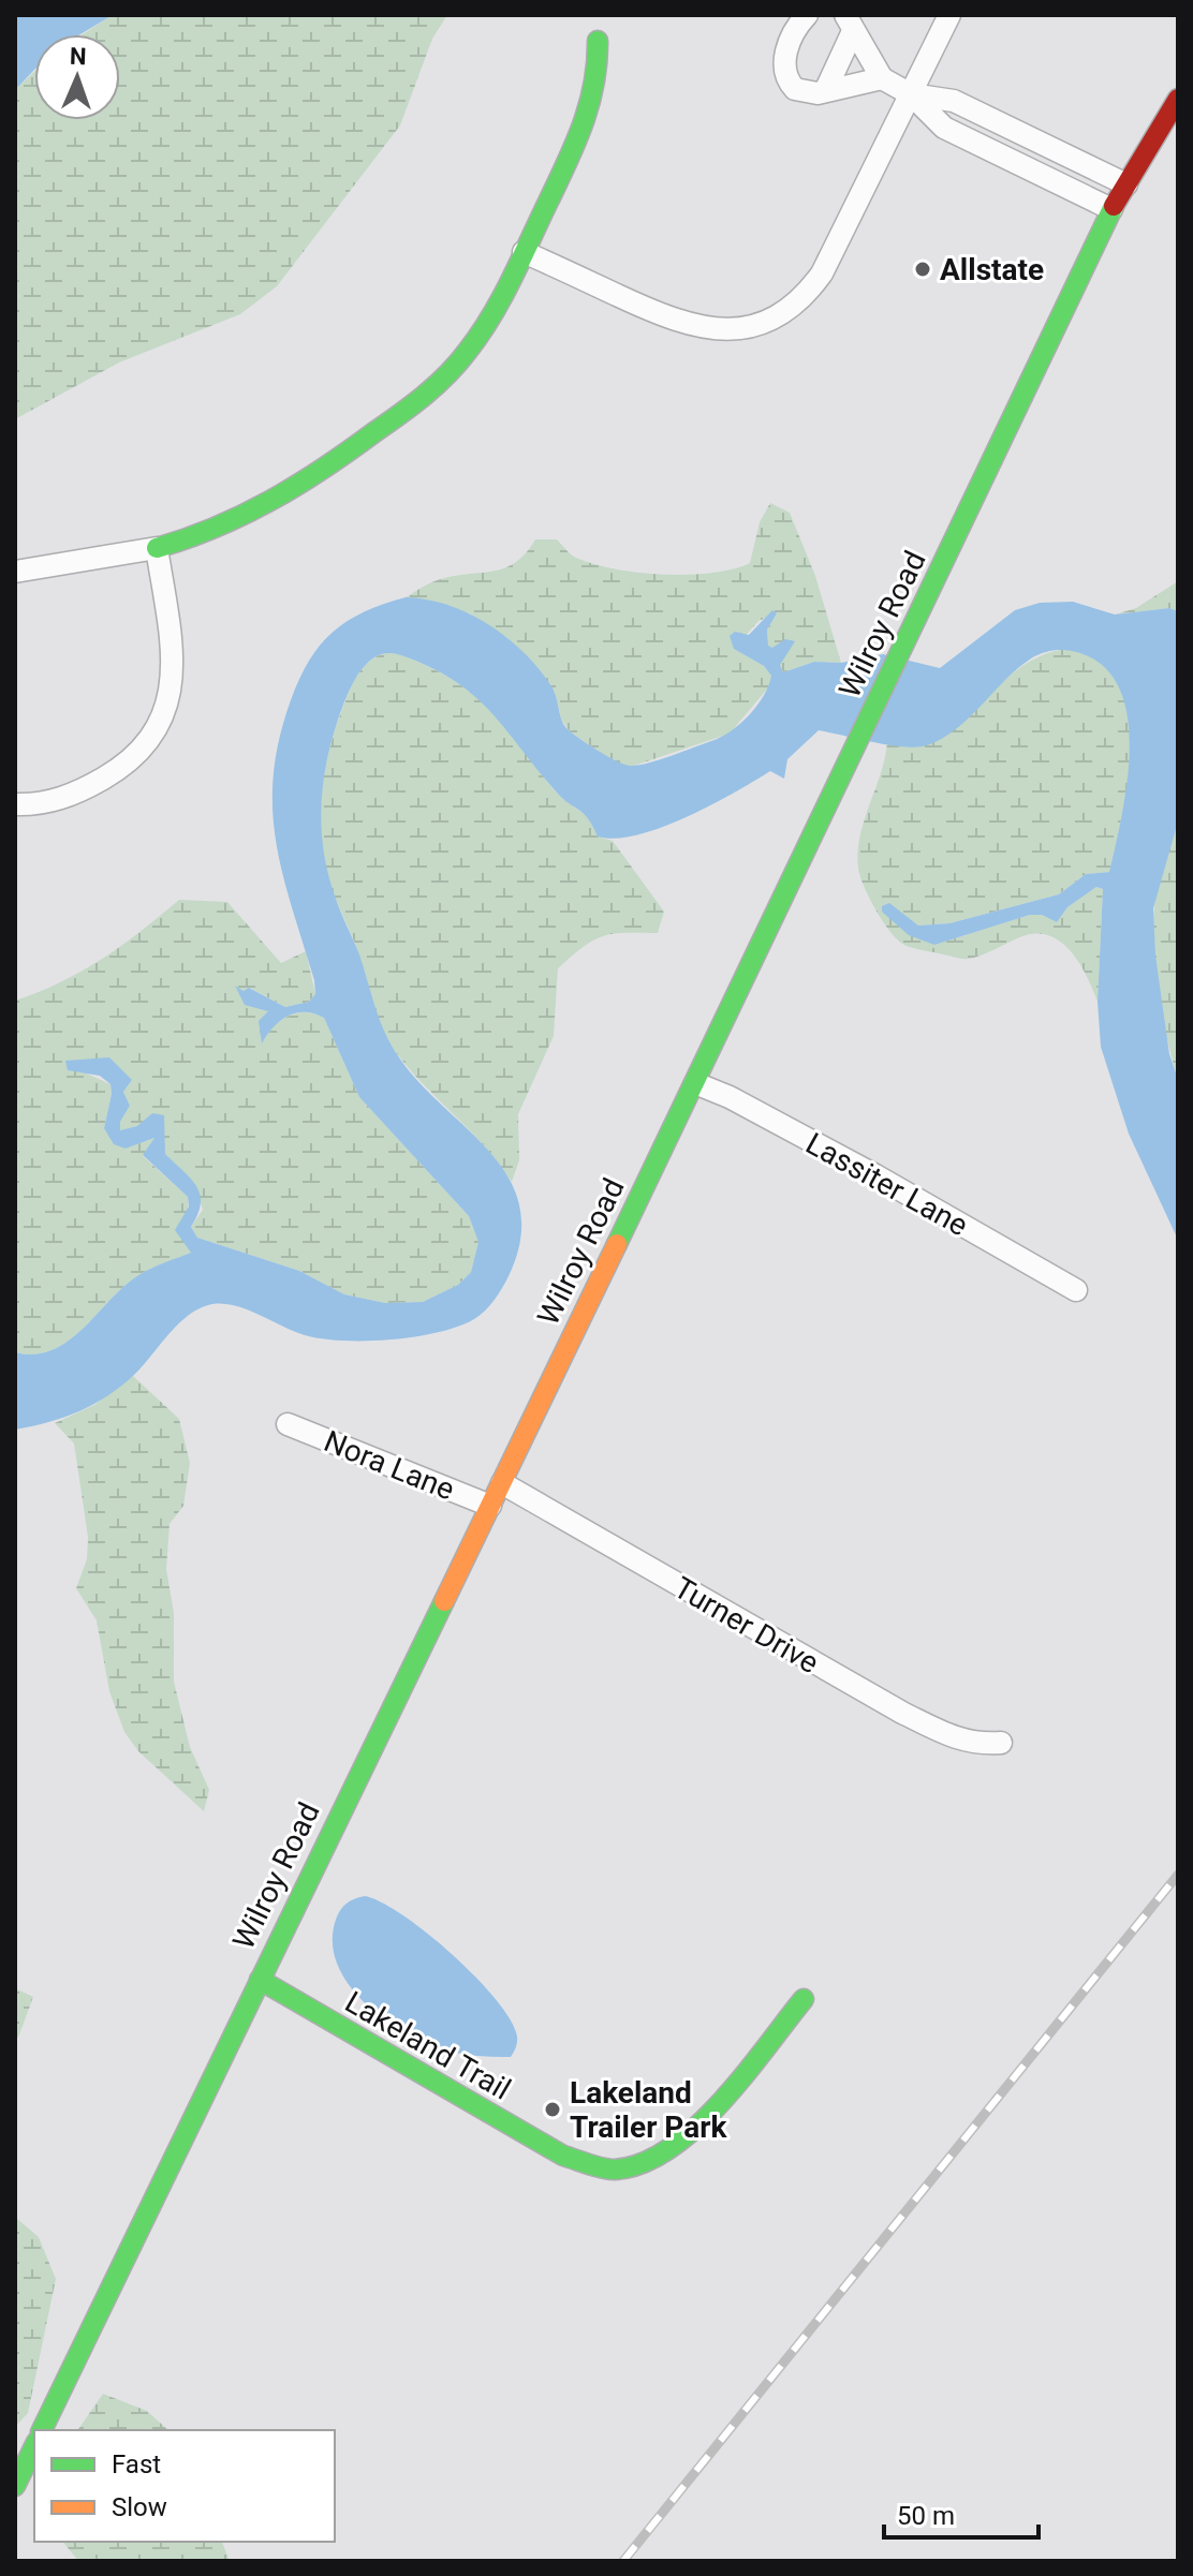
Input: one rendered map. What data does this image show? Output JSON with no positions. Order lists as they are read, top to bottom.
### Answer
{
  "streets": {
    "main road": ["Wilroy Road", "Lakeland Trail"],
    "street": ["Lassiter Lane", "Nora Lane", "Turner Drive"]
  },
  "crossings": [
    ["Wilroy Road", "Lassiter Lane"],
    ["Wilroy Road", "Nora Lane"],
    ["Wilroy Road", "Turner Drive"],
    ["Wilroy Road", "Lakeland Trail"]
  ],
  "places": ["Allstate", "Lakeland Trailer Park"],
  "legend": ["Fast", "Slow"],
  "scale_bar": "50 m",
  "north": "top"
}
